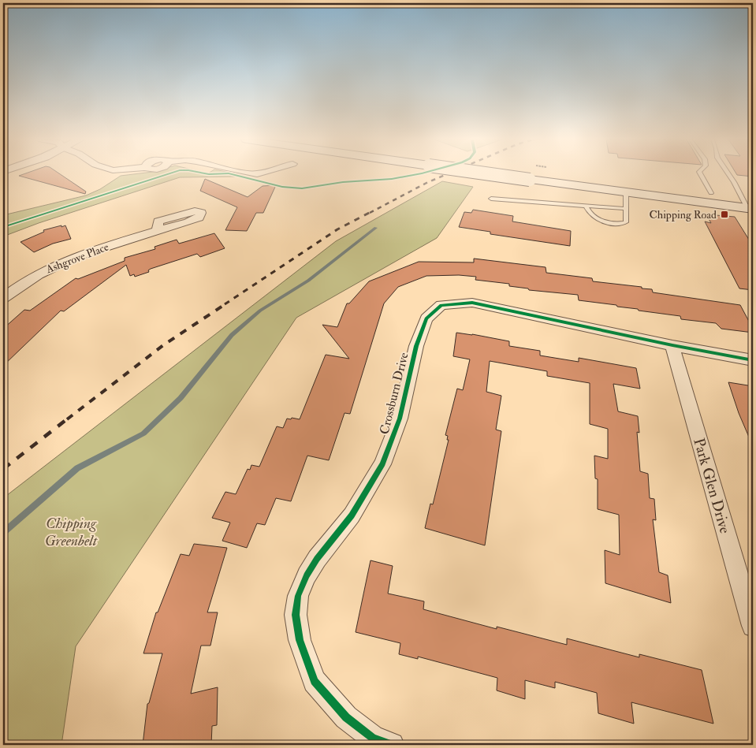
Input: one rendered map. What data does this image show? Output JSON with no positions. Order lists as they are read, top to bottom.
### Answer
{
  "streets": {
    "street": ["Ashgrove Place", "Crossburn Drive", "Park Glen Drive"]
  },
  "crossings": [
    ["Crossburn Drive", "Park Glen Drive"]
  ],
  "parks": ["Chipping Greenbelt"],
  "places": {
    "transit": ["Chipping Road"]
  }
}
